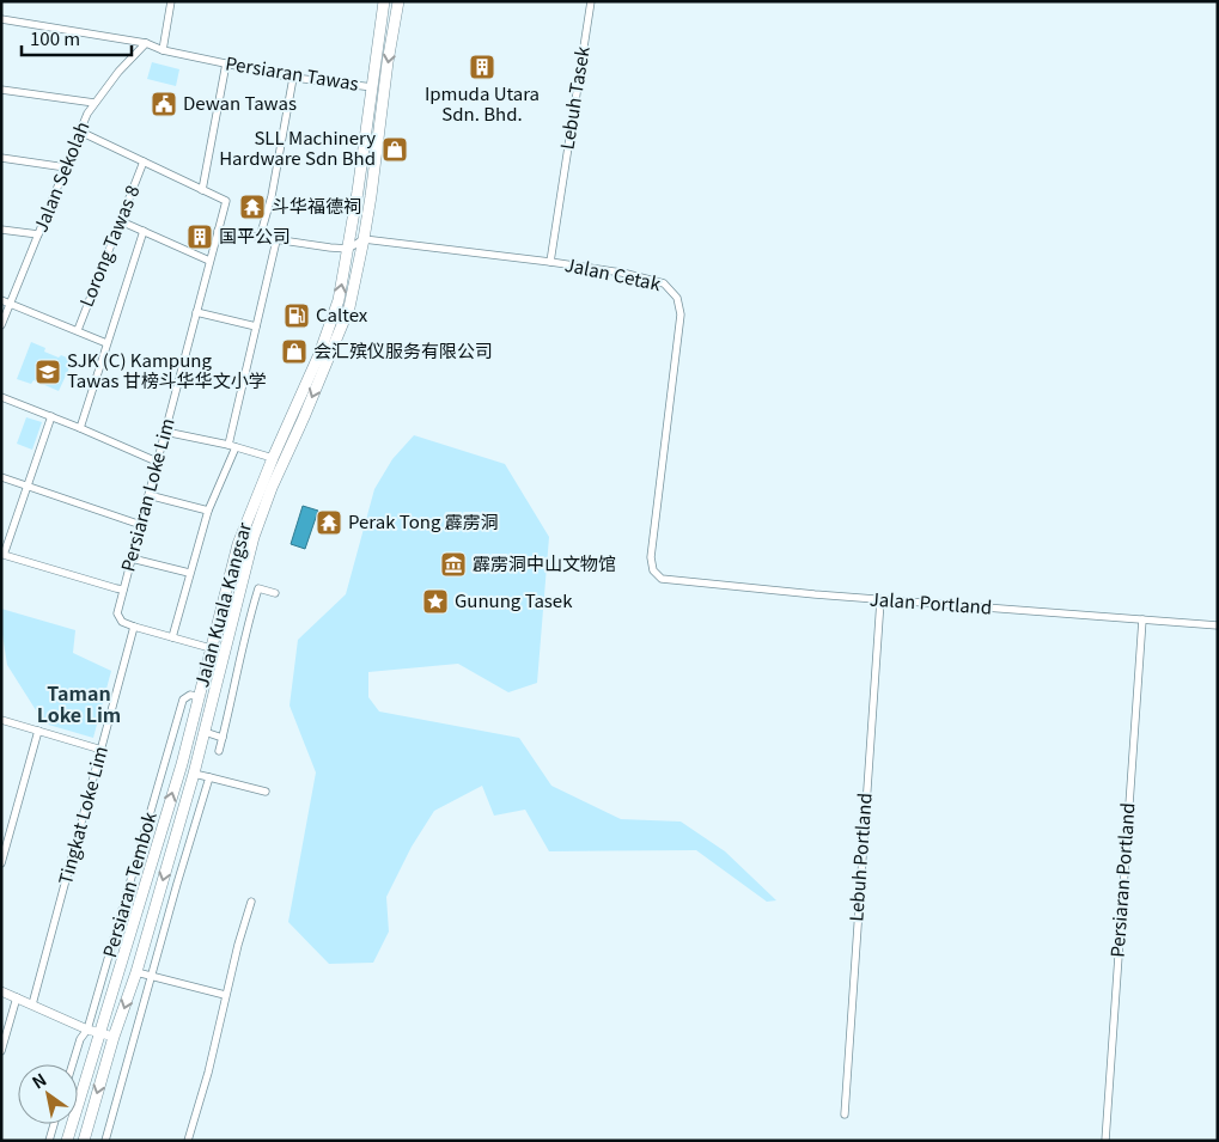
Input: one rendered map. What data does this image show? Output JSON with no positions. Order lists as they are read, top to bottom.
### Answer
{
  "streets": {
    "highway": ["Jalan Kuala Kangsar"],
    "street": [
      "Persiaran Tawas",
      "Lebuh Tasek",
      "Jalan Sekolah",
      "Lorong Tawas 8",
      "Jalan Cetak",
      "Persiaran Loke Lim",
      "Jalan Portland",
      "Tingkat Loke Lim",
      "Lebuh Portland",
      "Persiaran Portland",
      "Persiaran Tembok"
    ]
  },
  "crossings": [
    ["Persiaran Tawas", "Jalan Sekolah"],
    ["Persiaran Tawas", "Jalan Kuala Kangsar"],
    ["Lebuh Tasek", "Jalan Cetak"],
    ["Jalan Cetak", "Jalan Portland"],
    ["Jalan Cetak", "Jalan Kuala Kangsar"],
    ["Persiaran Loke Lim", "Tingkat Loke Lim"],
    ["Jalan Portland", "Lebuh Portland"],
    ["Jalan Portland", "Persiaran Portland"],
    ["Jalan Kuala Kangsar", "Persiaran Tembok"]
  ],
  "districts": ["Taman Loke Lim"],
  "places": {
    "building": ["Ipmuda Utara Sdn. Bhd.", "国平公司"],
    "public building": ["Dewan Tawas"],
    "shop": ["SLL Machinery Hardware Sdn Bhd", "会汇殡仪服务有限公司"],
    "temple": ["斗华福德祠", "Perak Tong 霹雳洞"],
    "fuel station": ["Caltex"],
    "school or university": ["SJK (C) Kampung Tawas 甘榜斗华华文小学"],
    "museum": ["霹雳洞中山文物馆"],
    "place": ["Gunung Tasek"]
  },
  "scale_bar": "100 m",
  "north": "top left"
}
